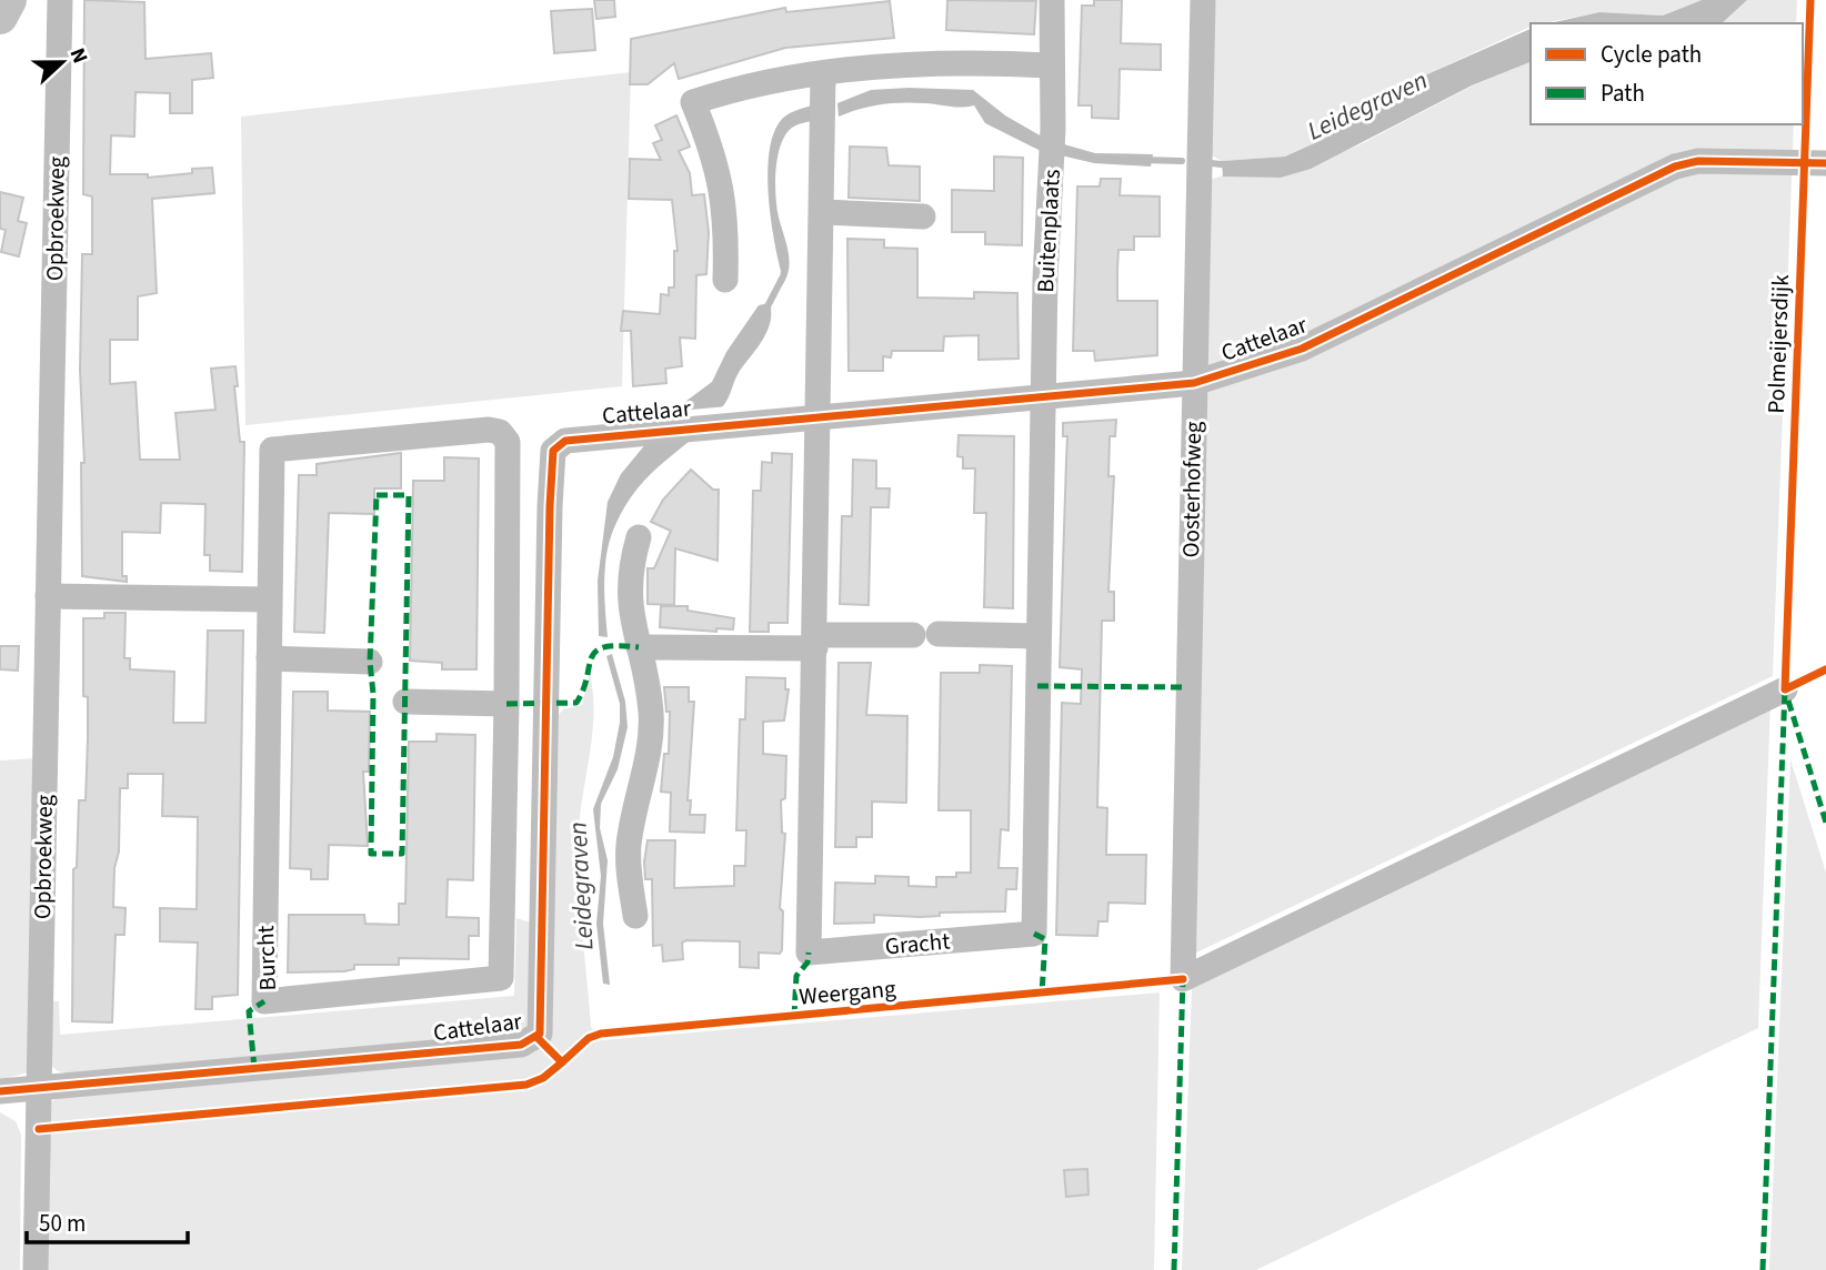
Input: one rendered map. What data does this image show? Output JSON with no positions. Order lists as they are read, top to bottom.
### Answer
{
  "streets": {
    "street": [
      "Opbroekweg",
      "Buitenplaats",
      "Cattelaar",
      "Oosterhofweg",
      "Gracht",
      "Burcht"
    ],
    "cycle path": ["Polmeijersdijk", "Weergang"]
  },
  "crossings": [
    ["Opbroekweg", "Cattelaar"],
    ["Buitenplaats", "Cattelaar"],
    ["Buitenplaats", "Gracht"],
    ["Cattelaar", "Oosterhofweg"],
    ["Cattelaar", "Gracht"]
  ],
  "water": ["Leidegraven"],
  "legend": ["Cycle path", "Path"],
  "scale_bar": "50 m",
  "north": "right"
}
